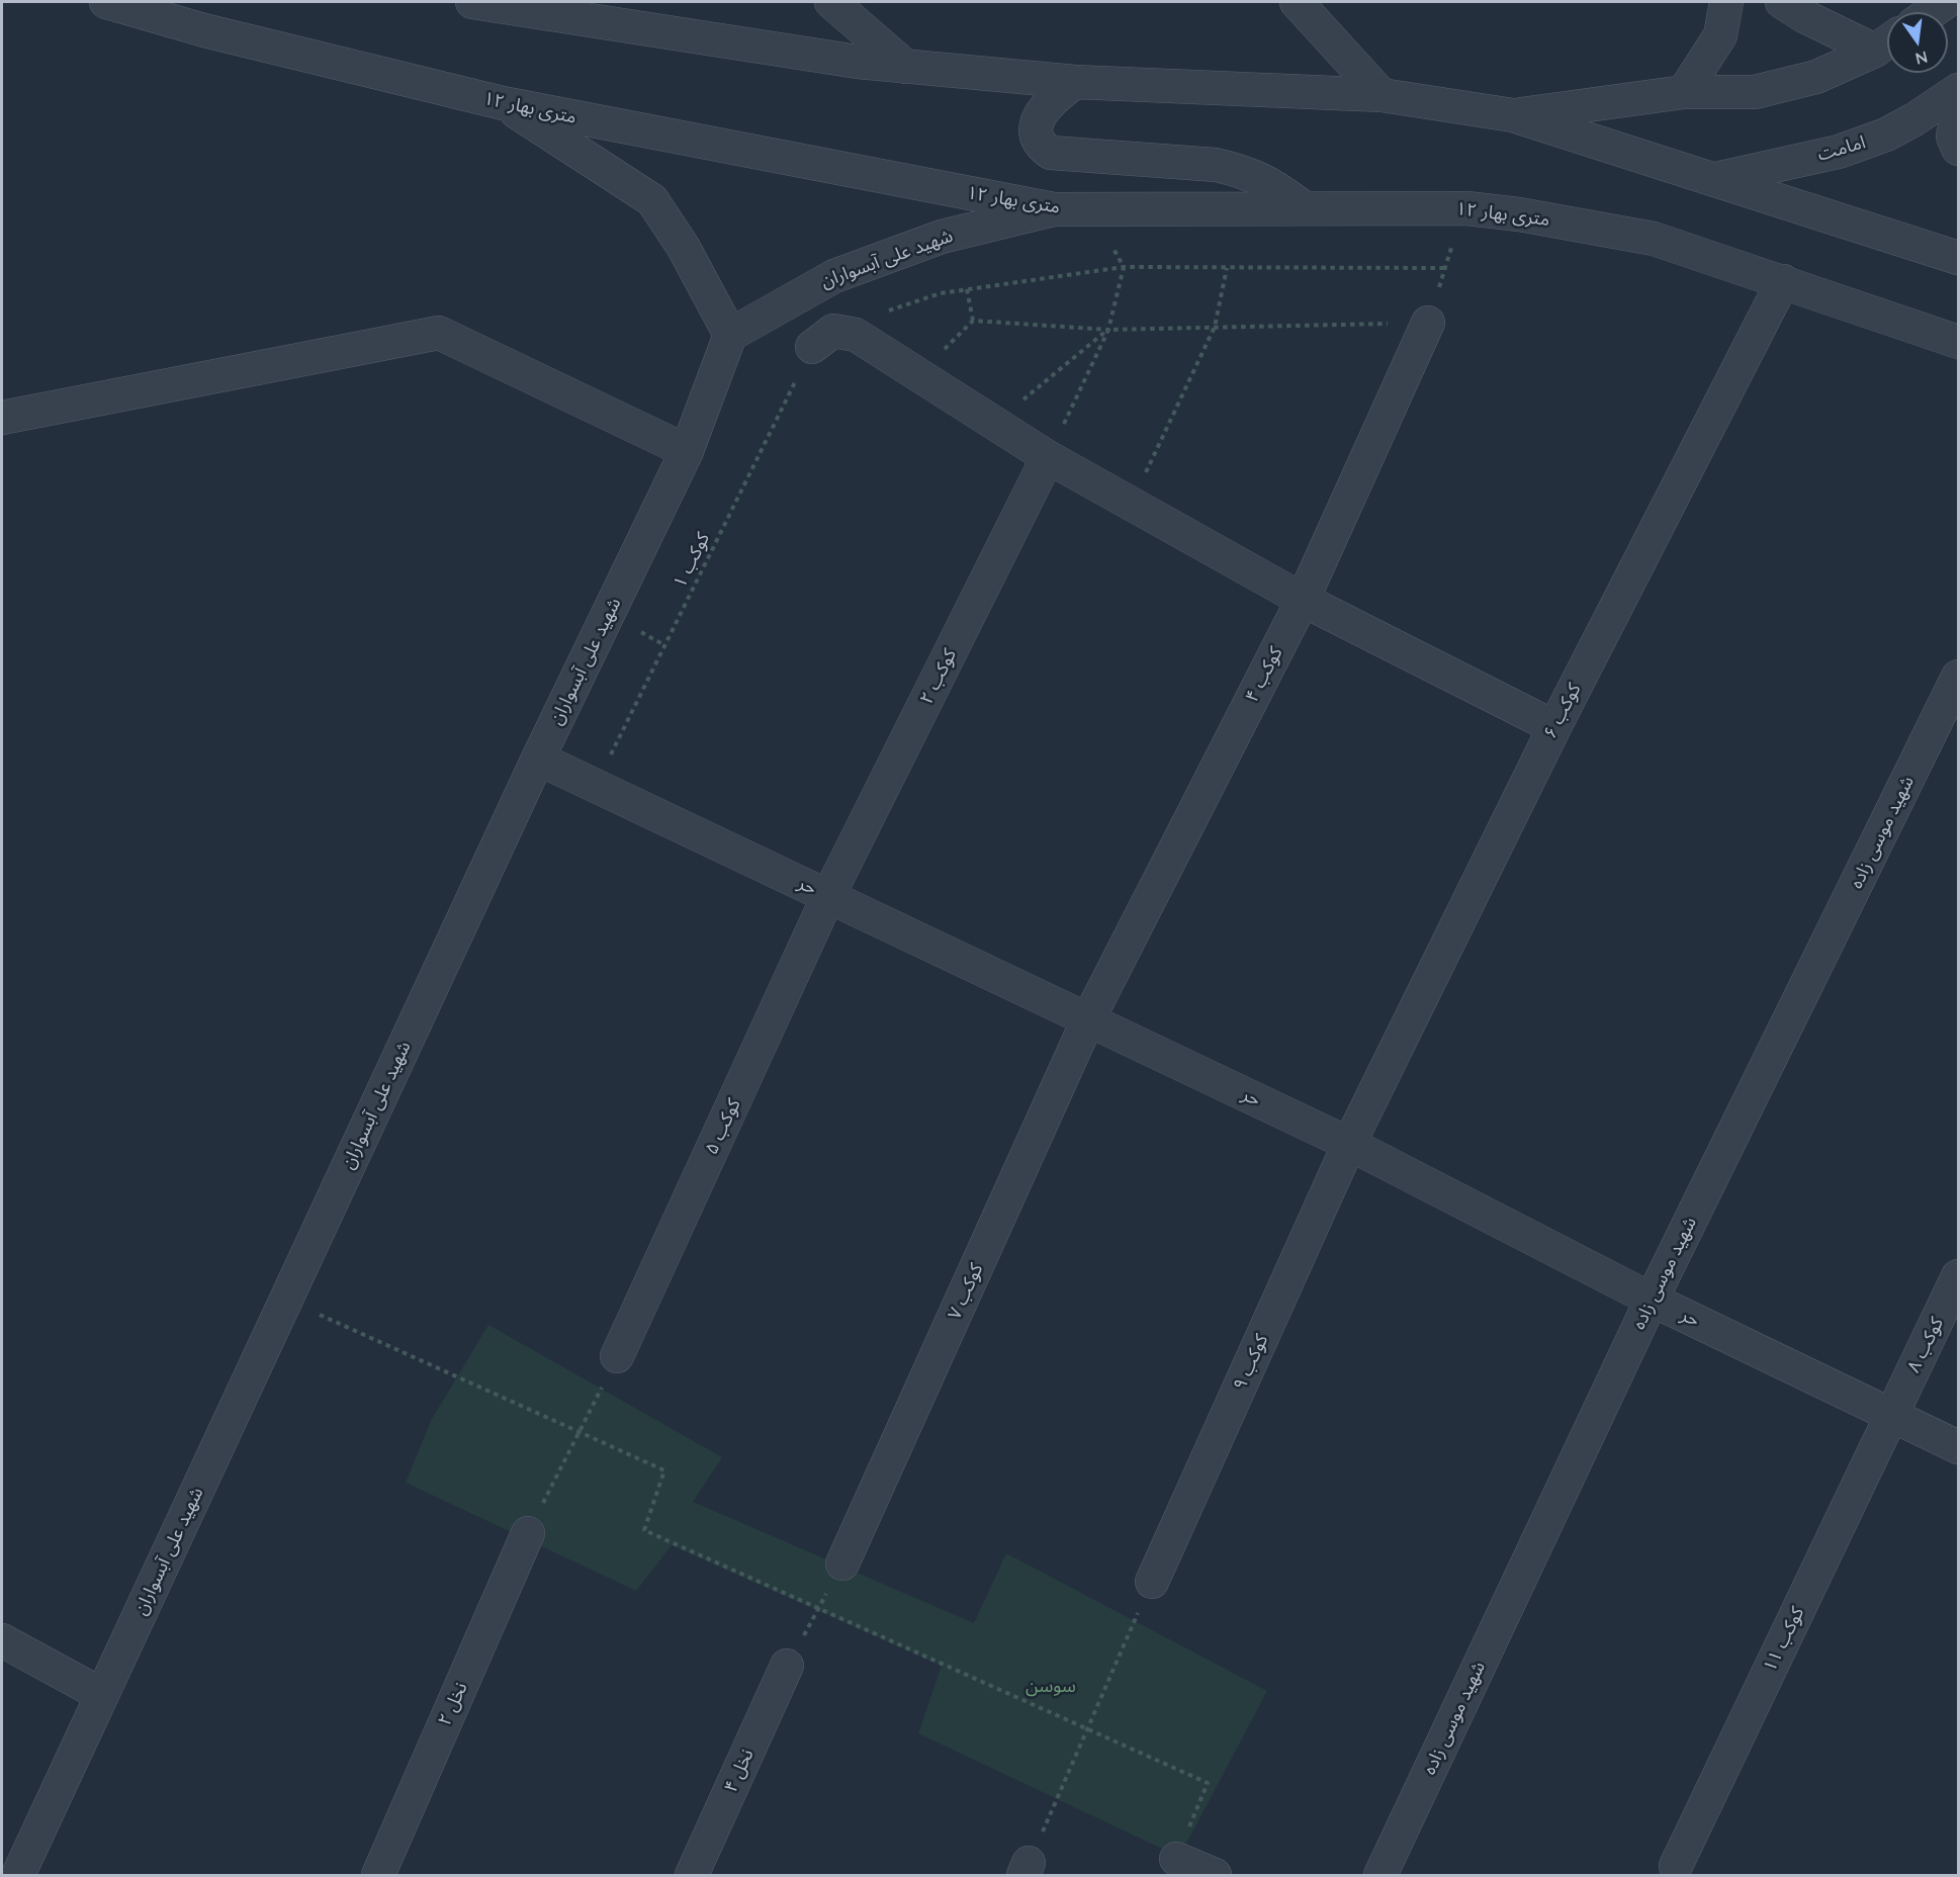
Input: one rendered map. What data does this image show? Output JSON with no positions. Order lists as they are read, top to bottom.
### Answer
{
  "streets": {
    "street": [
      "۱۲ متری بهار",
      "امامت",
      "شهید علی آبسواران",
      "کوکب ۴",
      "کوکب ۲",
      "کوکب ۶",
      "شهید موسی زاده",
      "حر",
      "کوکب ۵",
      "کوکب ۷",
      "کوکب ۸",
      "کوکب ۹",
      "کوکب ۱۱",
      "نخل ۲",
      "نخل ۴"
    ],
    "path": ["کوکب ۱"]
  },
  "crossings": [
    ["۱۲ متری بهار", "شهید علی آبسواران"],
    ["۱۲ متری بهار", "کوکب ۶"],
    ["شهید علی آبسواران", "حر"],
    ["کوکب ۱", "حر"],
    ["کوکب ۴", "حر"],
    ["کوکب ۴", "کوکب ۷"],
    ["کوکب ۲", "حر"],
    ["کوکب ۲", "کوکب ۵"],
    ["کوکب ۶", "حر"],
    ["کوکب ۶", "کوکب ۹"],
    ["شهید موسی زاده", "حر"],
    ["حر", "کوکب ۵"],
    ["حر", "کوکب ۷"],
    ["حر", "کوکب ۸"],
    ["حر", "کوکب ۹"],
    ["حر", "کوکب ۱۱"],
    ["کوکب ۸", "کوکب ۱۱"]
  ],
  "parks": ["سوسن"],
  "north": "bottom"
}
